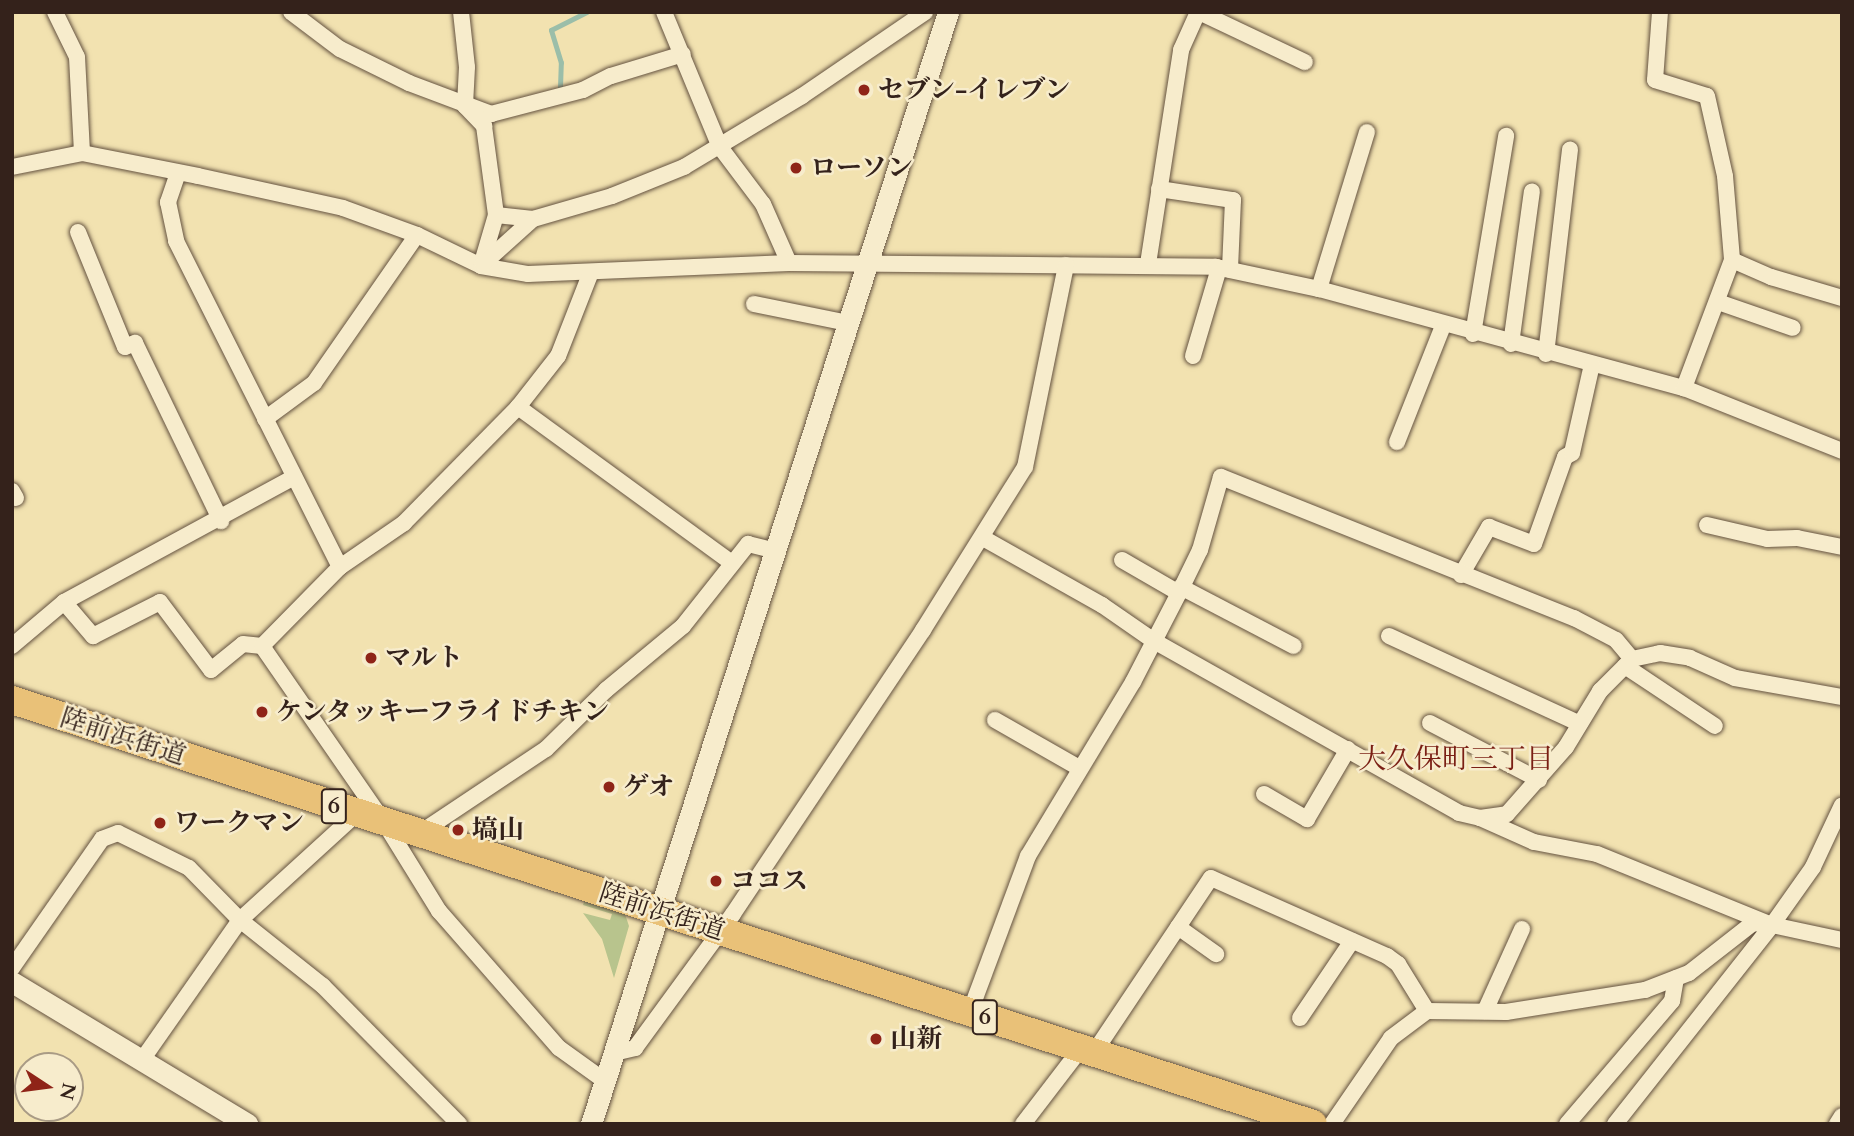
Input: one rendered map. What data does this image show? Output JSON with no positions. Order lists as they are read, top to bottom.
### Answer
{
  "streets": {
    "highway": ["陸前浜街道", "6"]
  },
  "districts": ["大久保町三丁目"],
  "places": [
    "セブン-イレブン",
    "ローソン",
    "マルト",
    "ケンタッキーフライドチキン",
    "ゲオ",
    "ワークマン",
    "塙山",
    "ココス",
    "山新"
  ],
  "north": "right"
}
